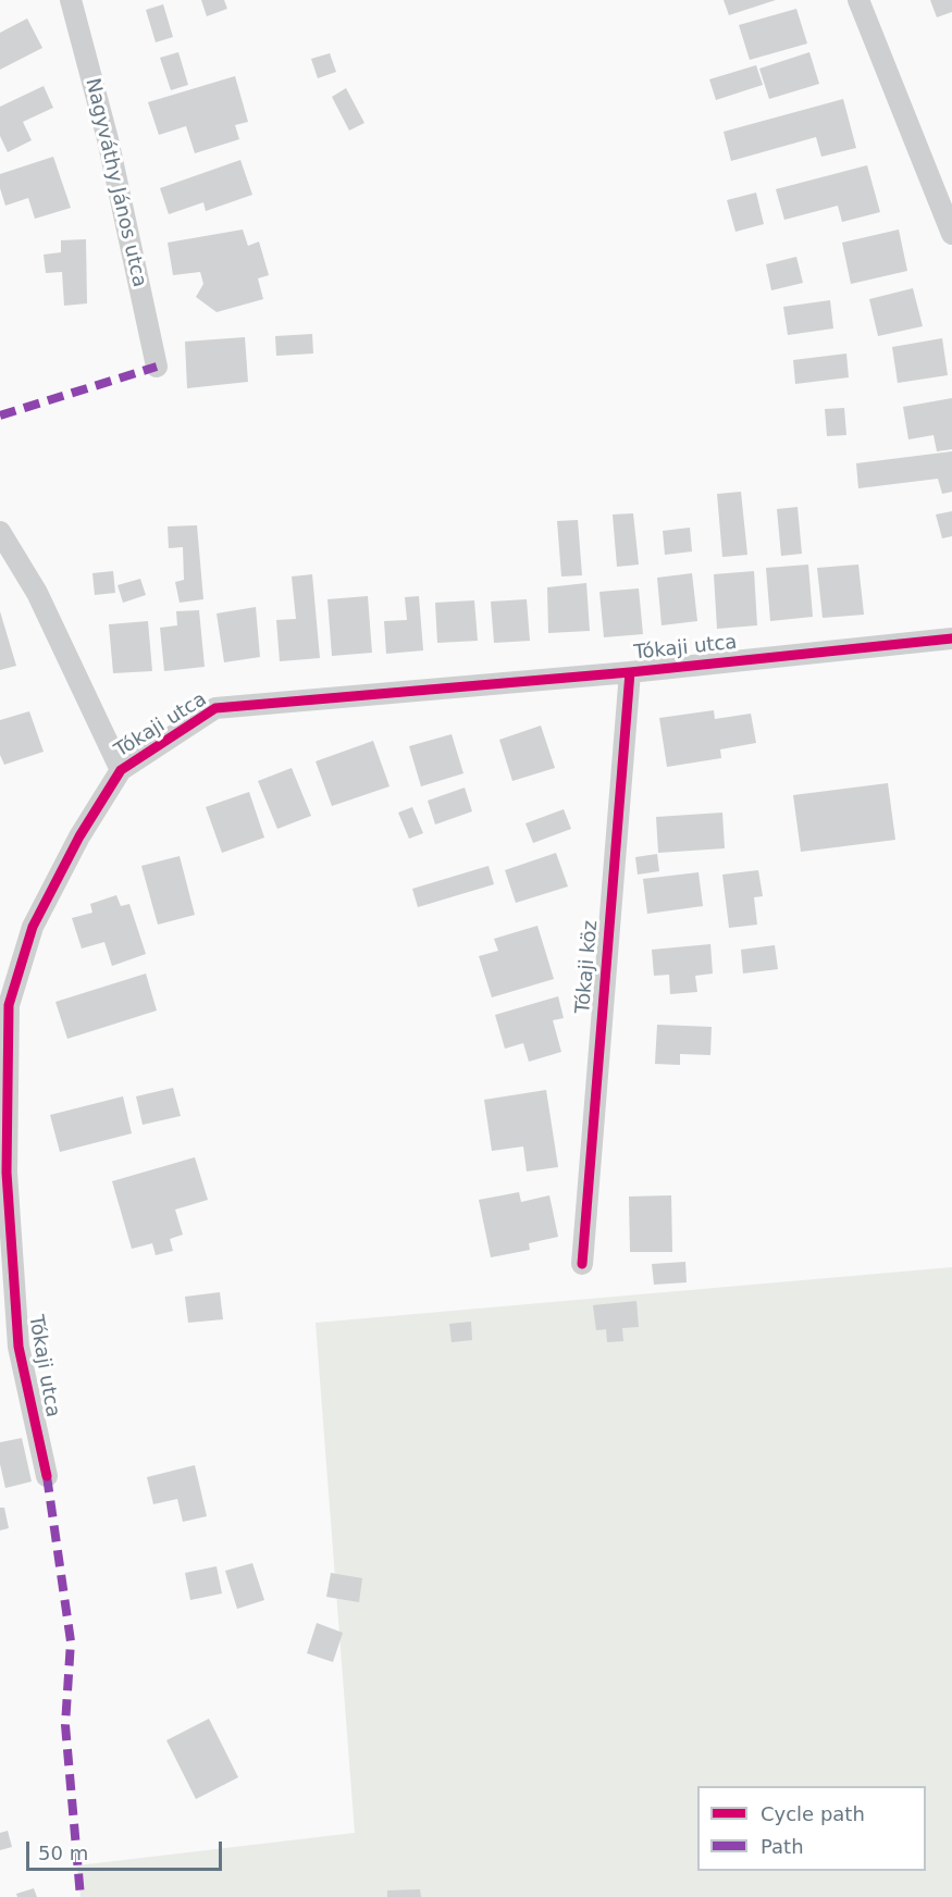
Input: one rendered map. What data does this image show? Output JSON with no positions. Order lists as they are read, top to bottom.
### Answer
{
  "streets": {
    "street": ["Nagyváthy János utca", "Tókaji utca", "Tókaji köz"]
  },
  "crossings": [
    ["Tókaji utca", "Tókaji köz"]
  ],
  "legend": ["Cycle path", "Path"],
  "scale_bar": "50 m"
}
